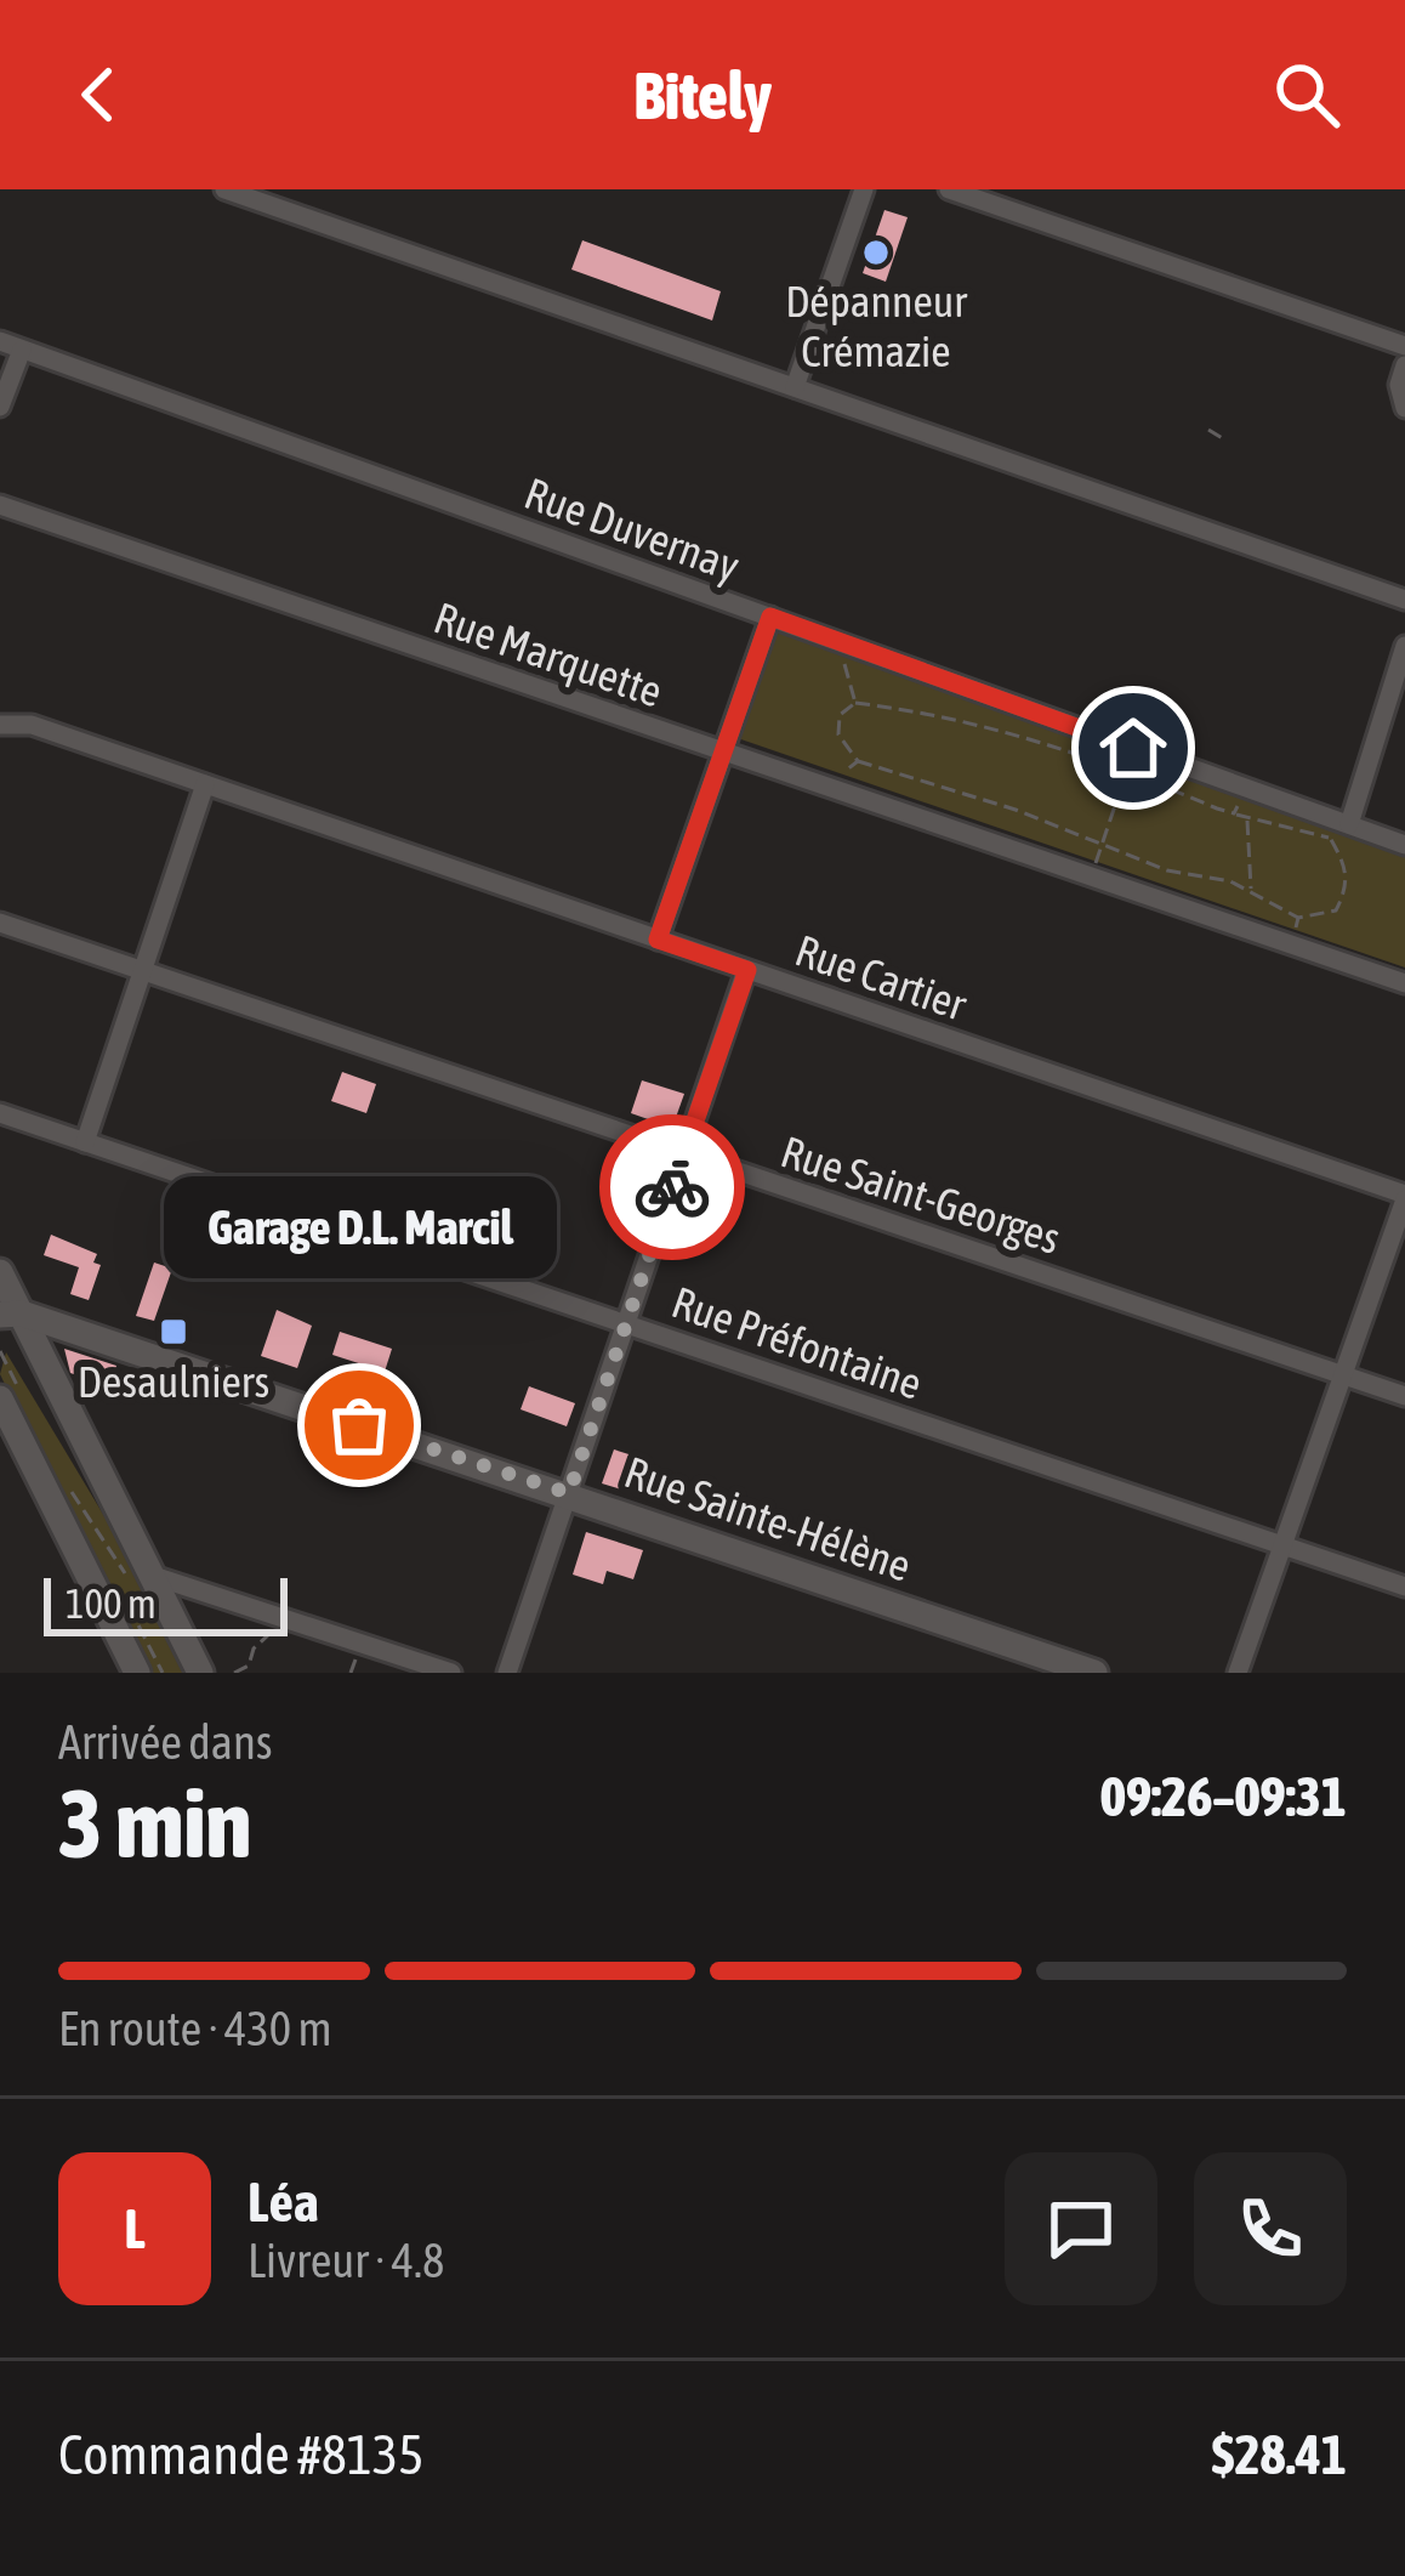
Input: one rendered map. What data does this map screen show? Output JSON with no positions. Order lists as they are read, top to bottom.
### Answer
{
  "streets": {
    "street": [
      "Rue Duvernay",
      "Rue Marquette",
      "Rue Cartier",
      "Rue Saint-Georges",
      "Rue Préfontaine",
      "Rue Sainte-Hélène"
    ]
  },
  "places": {
    "other": ["Dépanneur Crémazie", "Garage D.L. Marcil"],
    "transit": ["Desaulniers"]
  },
  "scale_bar": "100 m",
  "page": {
    "header": "Bitely",
    "bubble": "Garage D.L. Marcil",
    "scale": "100 m",
    "heading": ["3 min", "Arrivée dans", "09:26–09:31"],
    "panel": [
      "Léa",
      "Livreur · 4.8",
      "Commande #8135",
      "$28.41"
    ],
    "bar": "En route · 430 m",
    "round": "L"
  }
}
